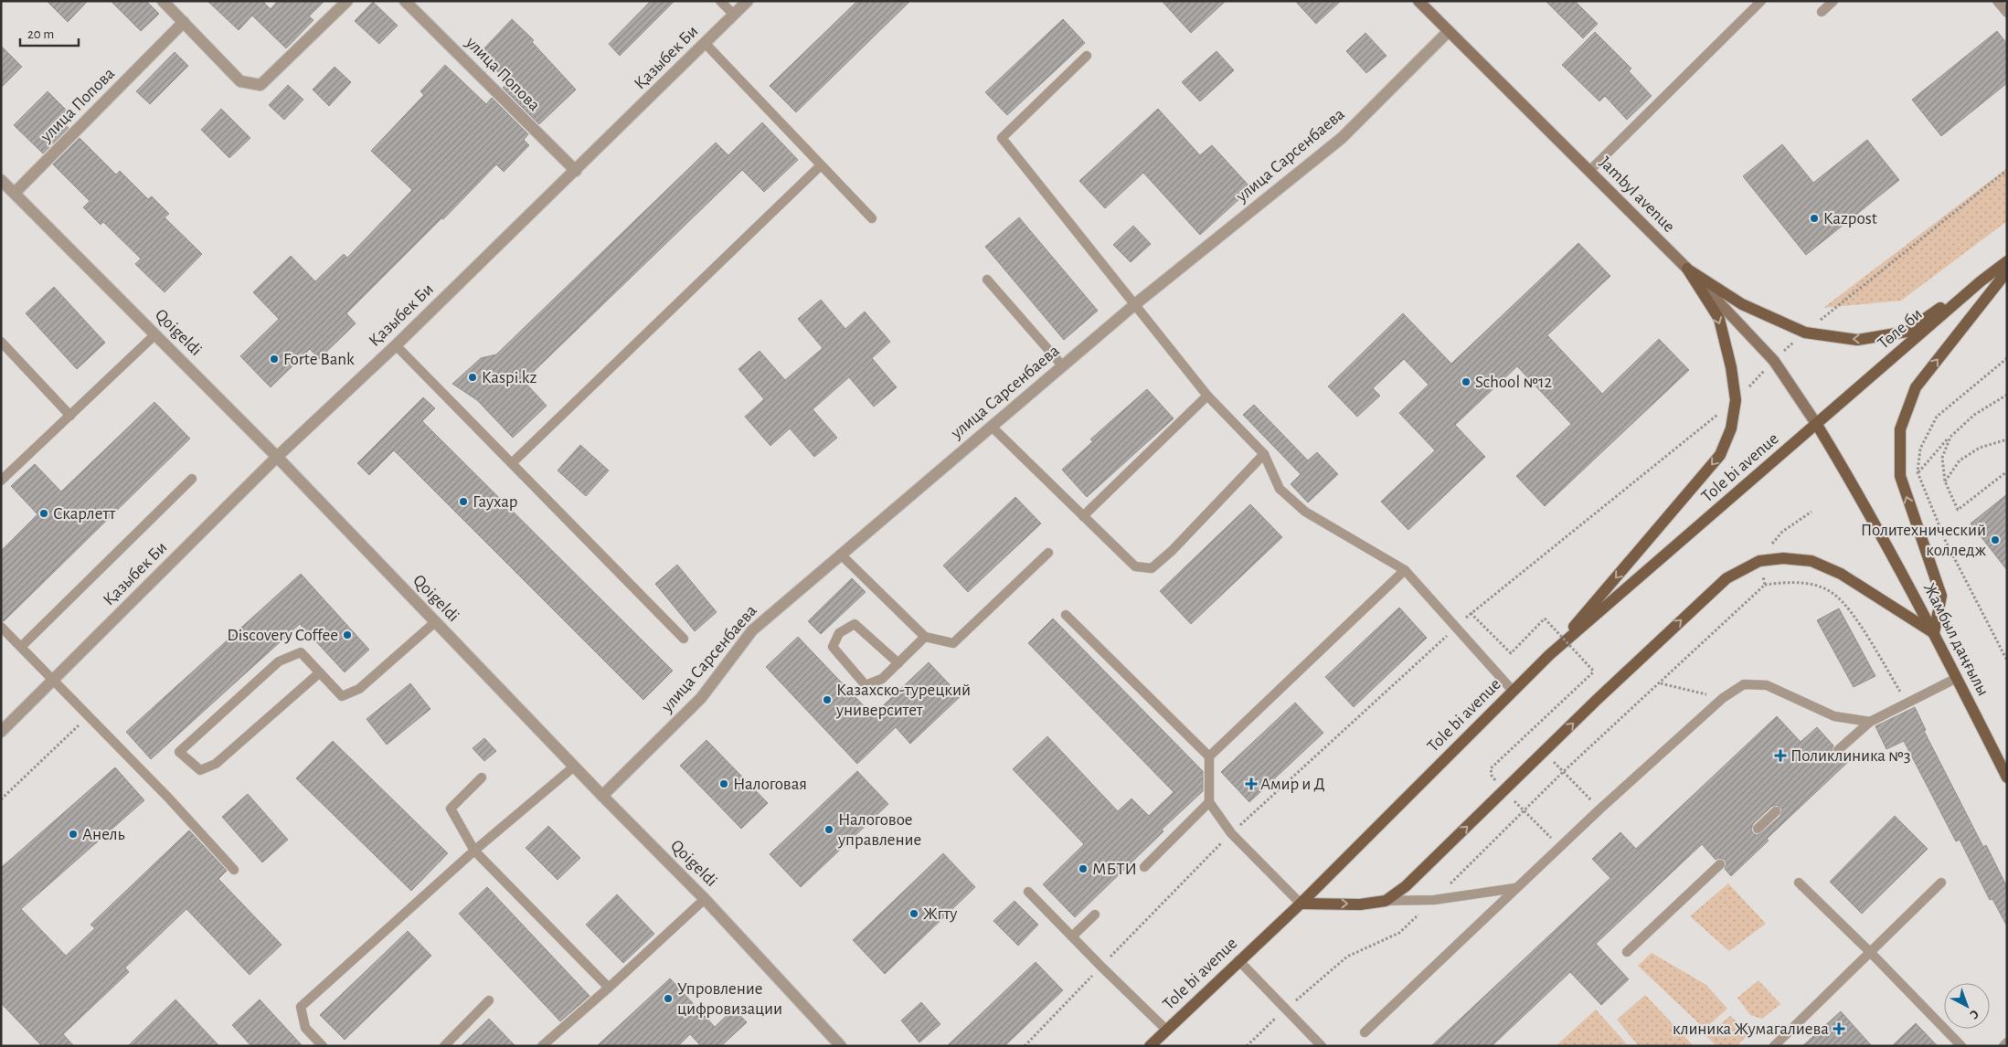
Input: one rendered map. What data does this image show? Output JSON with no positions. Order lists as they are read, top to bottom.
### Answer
{
  "streets": {
    "main road": [
      "Jambyl avenue",
      "Төле би",
      "Tole bi avenue",
      "Жамбыл даңғылы"
    ],
    "street": [
      "Қазыбек Би",
      "улица Попова",
      "улица Сарсенбаева",
      "Qoigeldi"
    ]
  },
  "crossings": [
    ["Қазыбек Би", "улица Попова"],
    ["Қазыбек Би", "Qoigeldi"],
    ["улица Попова", "Qoigeldi"],
    ["улица Сарсенбаева", "Jambyl avenue"],
    ["улица Сарсенбаева", "Qoigeldi"],
    ["Jambyl avenue", "Төле би"],
    ["Jambyl avenue", "Tole bi avenue"],
    ["Jambyl avenue", "Жамбыл даңғылы"],
    ["Төле би", "Tole bi avenue"],
    ["Төле би", "Жамбыл даңғылы"],
    ["Tole bi avenue", "Жамбыл даңғылы"]
  ],
  "places": {
    "other": [
      "Kazpost",
      "Forte Bank",
      "Kaspi.kz",
      "School №12",
      "Гаухар",
      "Скарлетт",
      "Политехнический колледж",
      "Discovery Coffee",
      "Казахско-турецкий университет",
      "Налоговая",
      "Налоговое управление",
      "Анель",
      "МБТИ",
      "Жгту",
      "Упровление цифровизации"
    ],
    "health": ["Поликлиника №3", "Амир и Д", "клиника Жумагалиева"]
  },
  "scale_bar": "20 m",
  "north": "bottom right"
}
